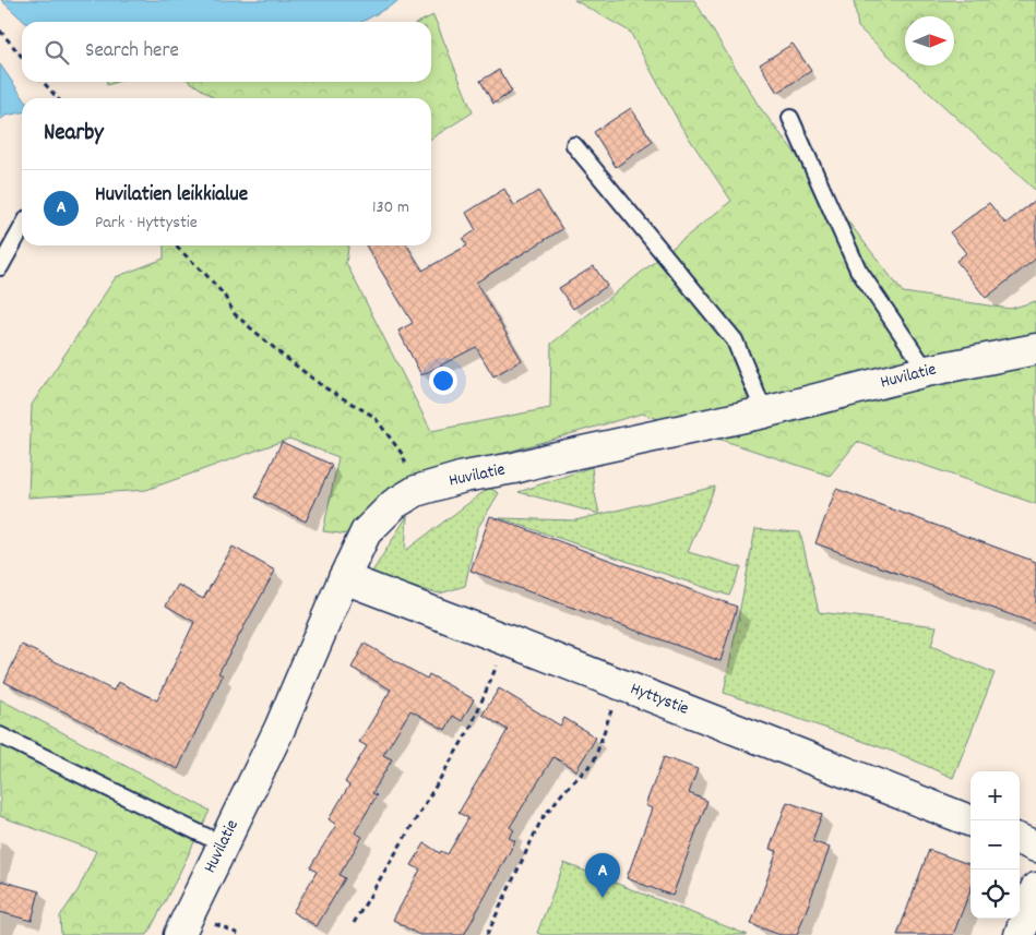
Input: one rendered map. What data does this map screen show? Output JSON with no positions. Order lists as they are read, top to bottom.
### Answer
{
  "streets": {
    "street": ["Huvilatie", "Hyttystie"]
  },
  "crossings": [
    ["Huvilatie", "Hyttystie"]
  ],
  "north": "right",
  "page": {
    "search": "Search here",
    "heading": "Nearby",
    "list": [
      {
        "mark": "A",
        "name": "Huvilatien leikkialue",
        "note": "Park · Hyttystie",
        "value": "130 m"
      }
    ],
    "map_buttons": ["+", "−"],
    "pins": "A"
  }
}
